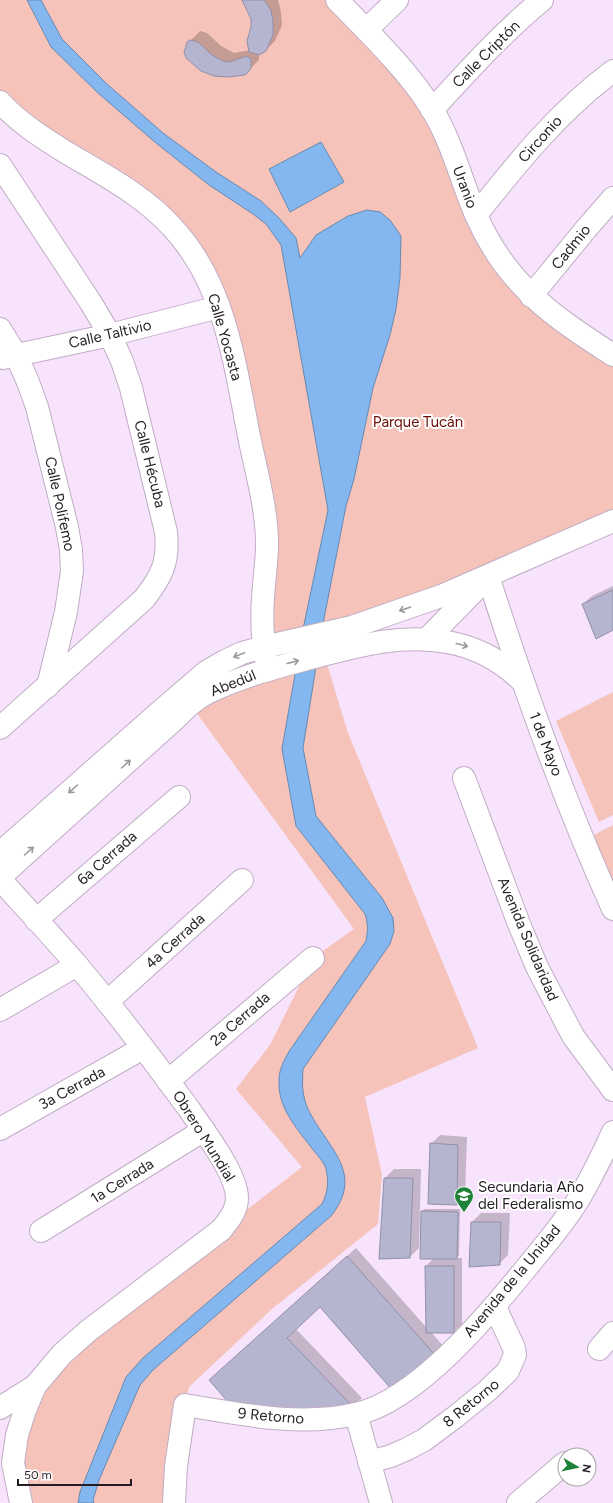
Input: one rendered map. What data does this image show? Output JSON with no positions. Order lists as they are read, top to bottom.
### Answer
{
  "streets": {
    "street": [
      "Calle Criptón",
      "Circonio",
      "Uranio",
      "Cadmio",
      "Calle Taltivio",
      "Calle Yocasta",
      "Calle Hécuba",
      "Calle Polifemo",
      "Abedúl",
      "1 de Mayo",
      "6a Cerrada",
      "Avenida Solidaridad",
      "4a Cerrada",
      "2a Cerrada",
      "3a Cerrada",
      "Obrero Mundial",
      "1a Cerrada",
      "Avenida de la Unidad",
      "8 Retorno",
      "9 Retorno"
    ]
  },
  "crossings": [
    ["Calle Criptón", "Uranio"],
    ["Circonio", "Uranio"],
    ["Uranio", "Cadmio"],
    ["Calle Taltivio", "Calle Yocasta"],
    ["Calle Taltivio", "Calle Hécuba"],
    ["Calle Taltivio", "Calle Polifemo"],
    ["Calle Yocasta", "Abedúl"],
    ["Calle Hécuba", "Calle Polifemo"],
    ["Abedúl", "1 de Mayo"],
    ["Abedúl", "Obrero Mundial"],
    ["6a Cerrada", "Obrero Mundial"],
    ["4a Cerrada", "Obrero Mundial"],
    ["2a Cerrada", "Obrero Mundial"],
    ["3a Cerrada", "Obrero Mundial"],
    ["Obrero Mundial", "1a Cerrada"],
    ["Avenida de la Unidad", "8 Retorno"],
    ["Avenida de la Unidad", "9 Retorno"]
  ],
  "parks": ["Parque Tucán"],
  "places": {
    "school or university": ["Secundaria Año del Federalismo"]
  },
  "scale_bar": "50 m",
  "north": "right"
}
